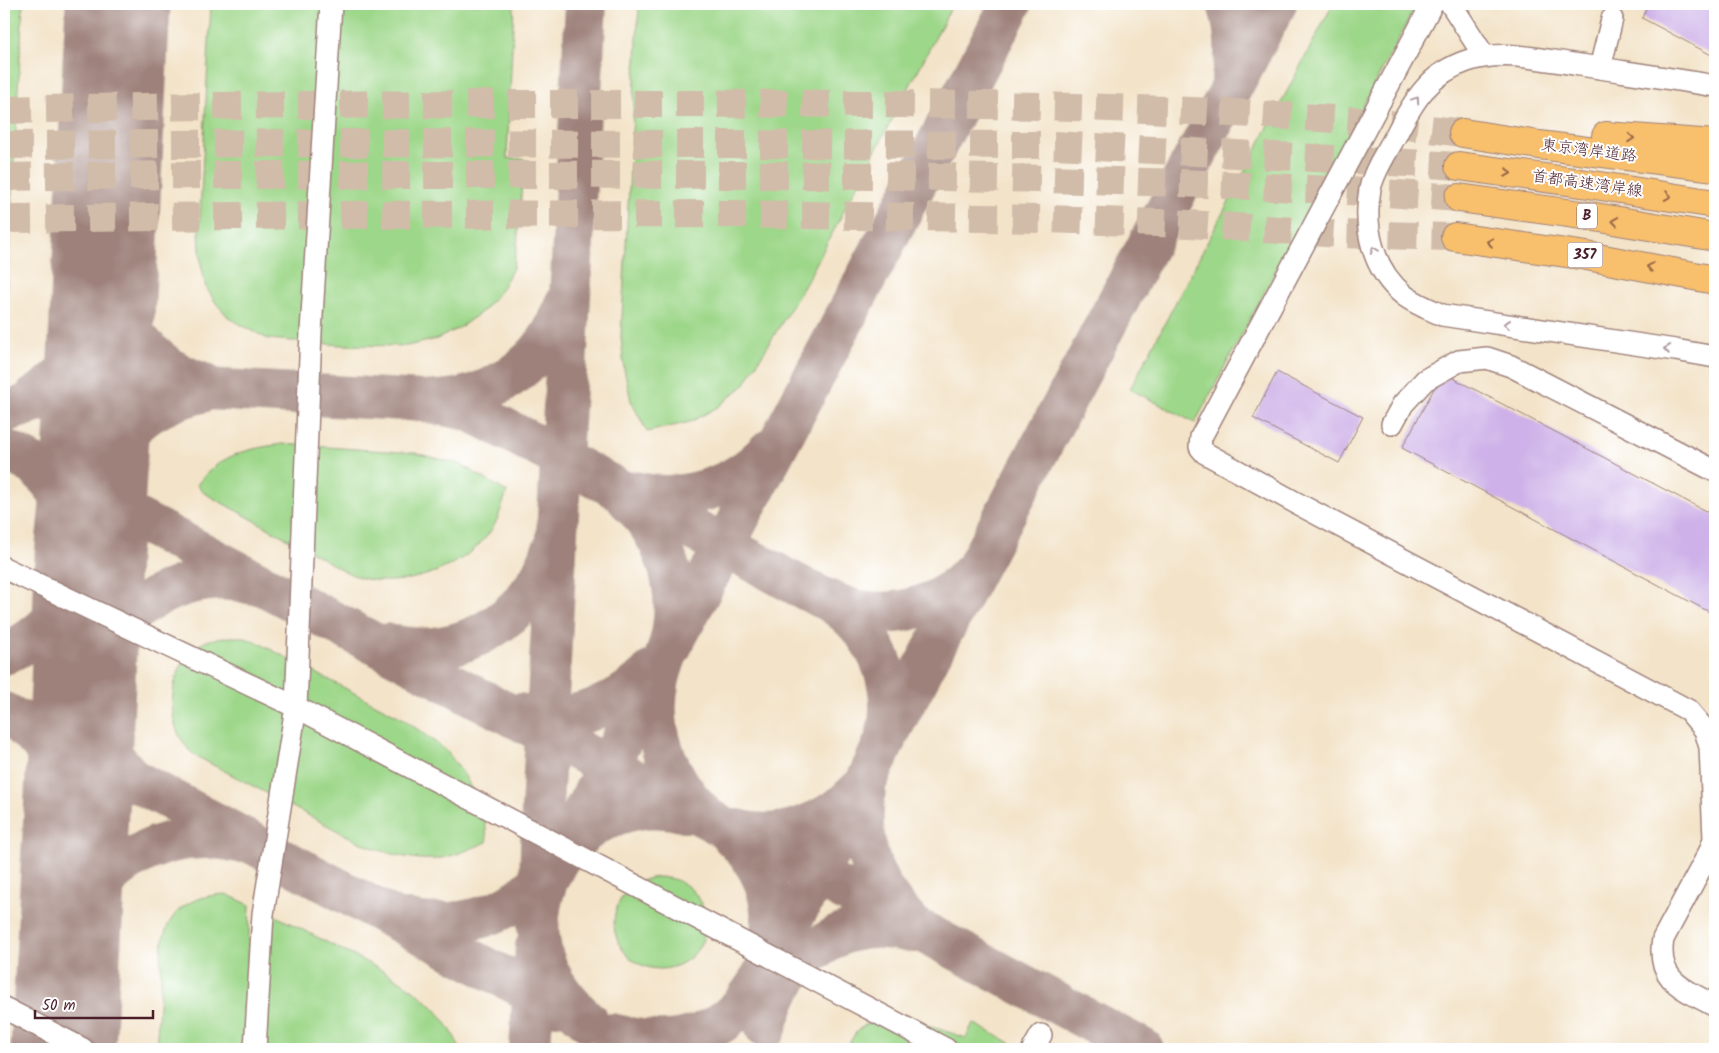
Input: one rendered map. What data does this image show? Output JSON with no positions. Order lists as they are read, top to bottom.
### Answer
{
  "streets": {
    "highway": [
      "東京湾岸道路",
      "首都高速湾岸線",
      "B",
      "357"
    ]
  },
  "scale_bar": "50 m"
}
